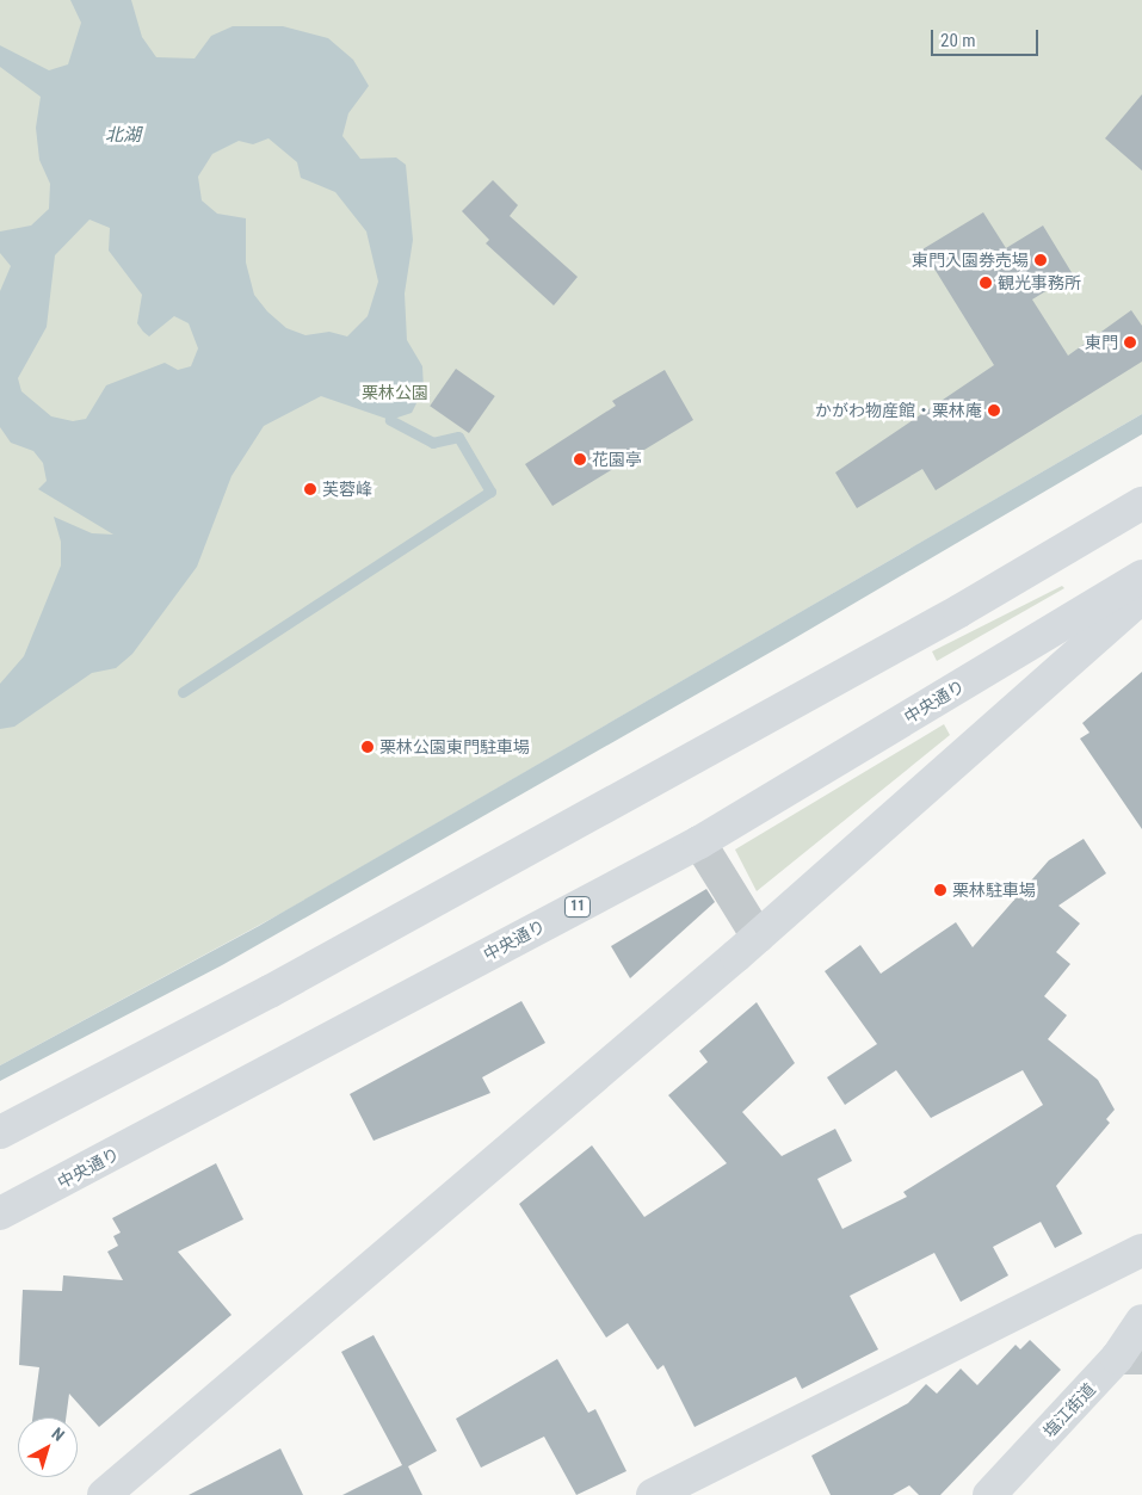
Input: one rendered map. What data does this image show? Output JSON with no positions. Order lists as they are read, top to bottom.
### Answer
{
  "streets": {
    "main road": ["中央通り", "11", "塩江街道"]
  },
  "water": ["北湖"],
  "parks": ["栗林公園"],
  "places": [
    "東門入園券売場",
    "観光事務所",
    "東門",
    "かがわ物産館・栗林庵",
    "花園亭",
    "芙蓉峰",
    "栗林公園東門駐車場",
    "栗林駐車場"
  ],
  "scale_bar": "20 m",
  "north": "top right"
}
